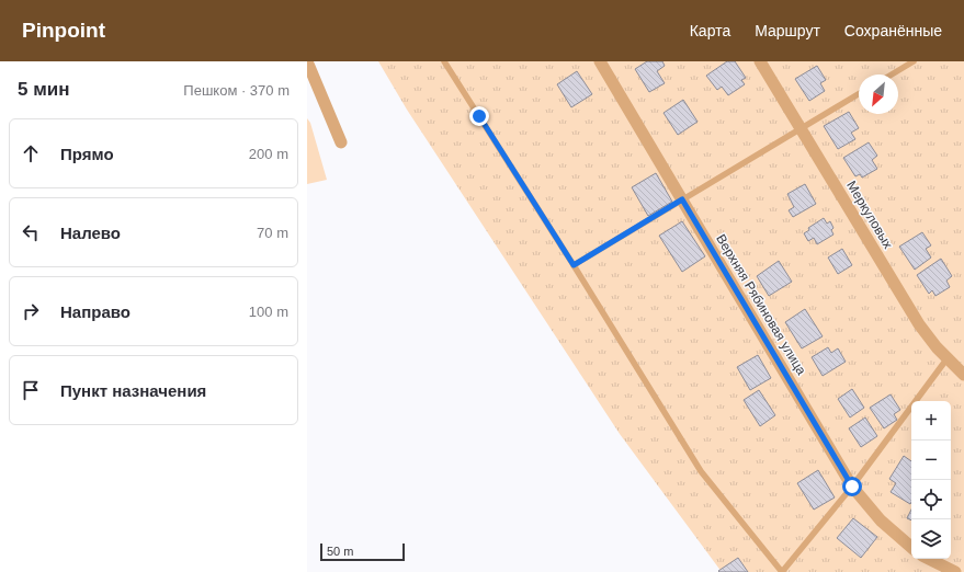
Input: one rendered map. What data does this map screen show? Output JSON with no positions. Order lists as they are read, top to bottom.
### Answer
{
  "streets": {
    "street": ["Меркуловых", "Верхняя Рябиновая улица"]
  },
  "scale_bar": "50 m",
  "north": "bottom left",
  "page": {
    "header": "Pinpoint",
    "nav": ["Карта", "Маршрут", "Сохранённые"],
    "heading": ["5 мин", "Пешком · 370 m"],
    "list": [
      ["Прямо", "200 m"],
      ["Налево", "70 m"],
      ["Направо", "100 m"],
      "Пункт назначения"
    ],
    "map_buttons": ["+", "−"],
    "scale": "50 m"
  }
}
